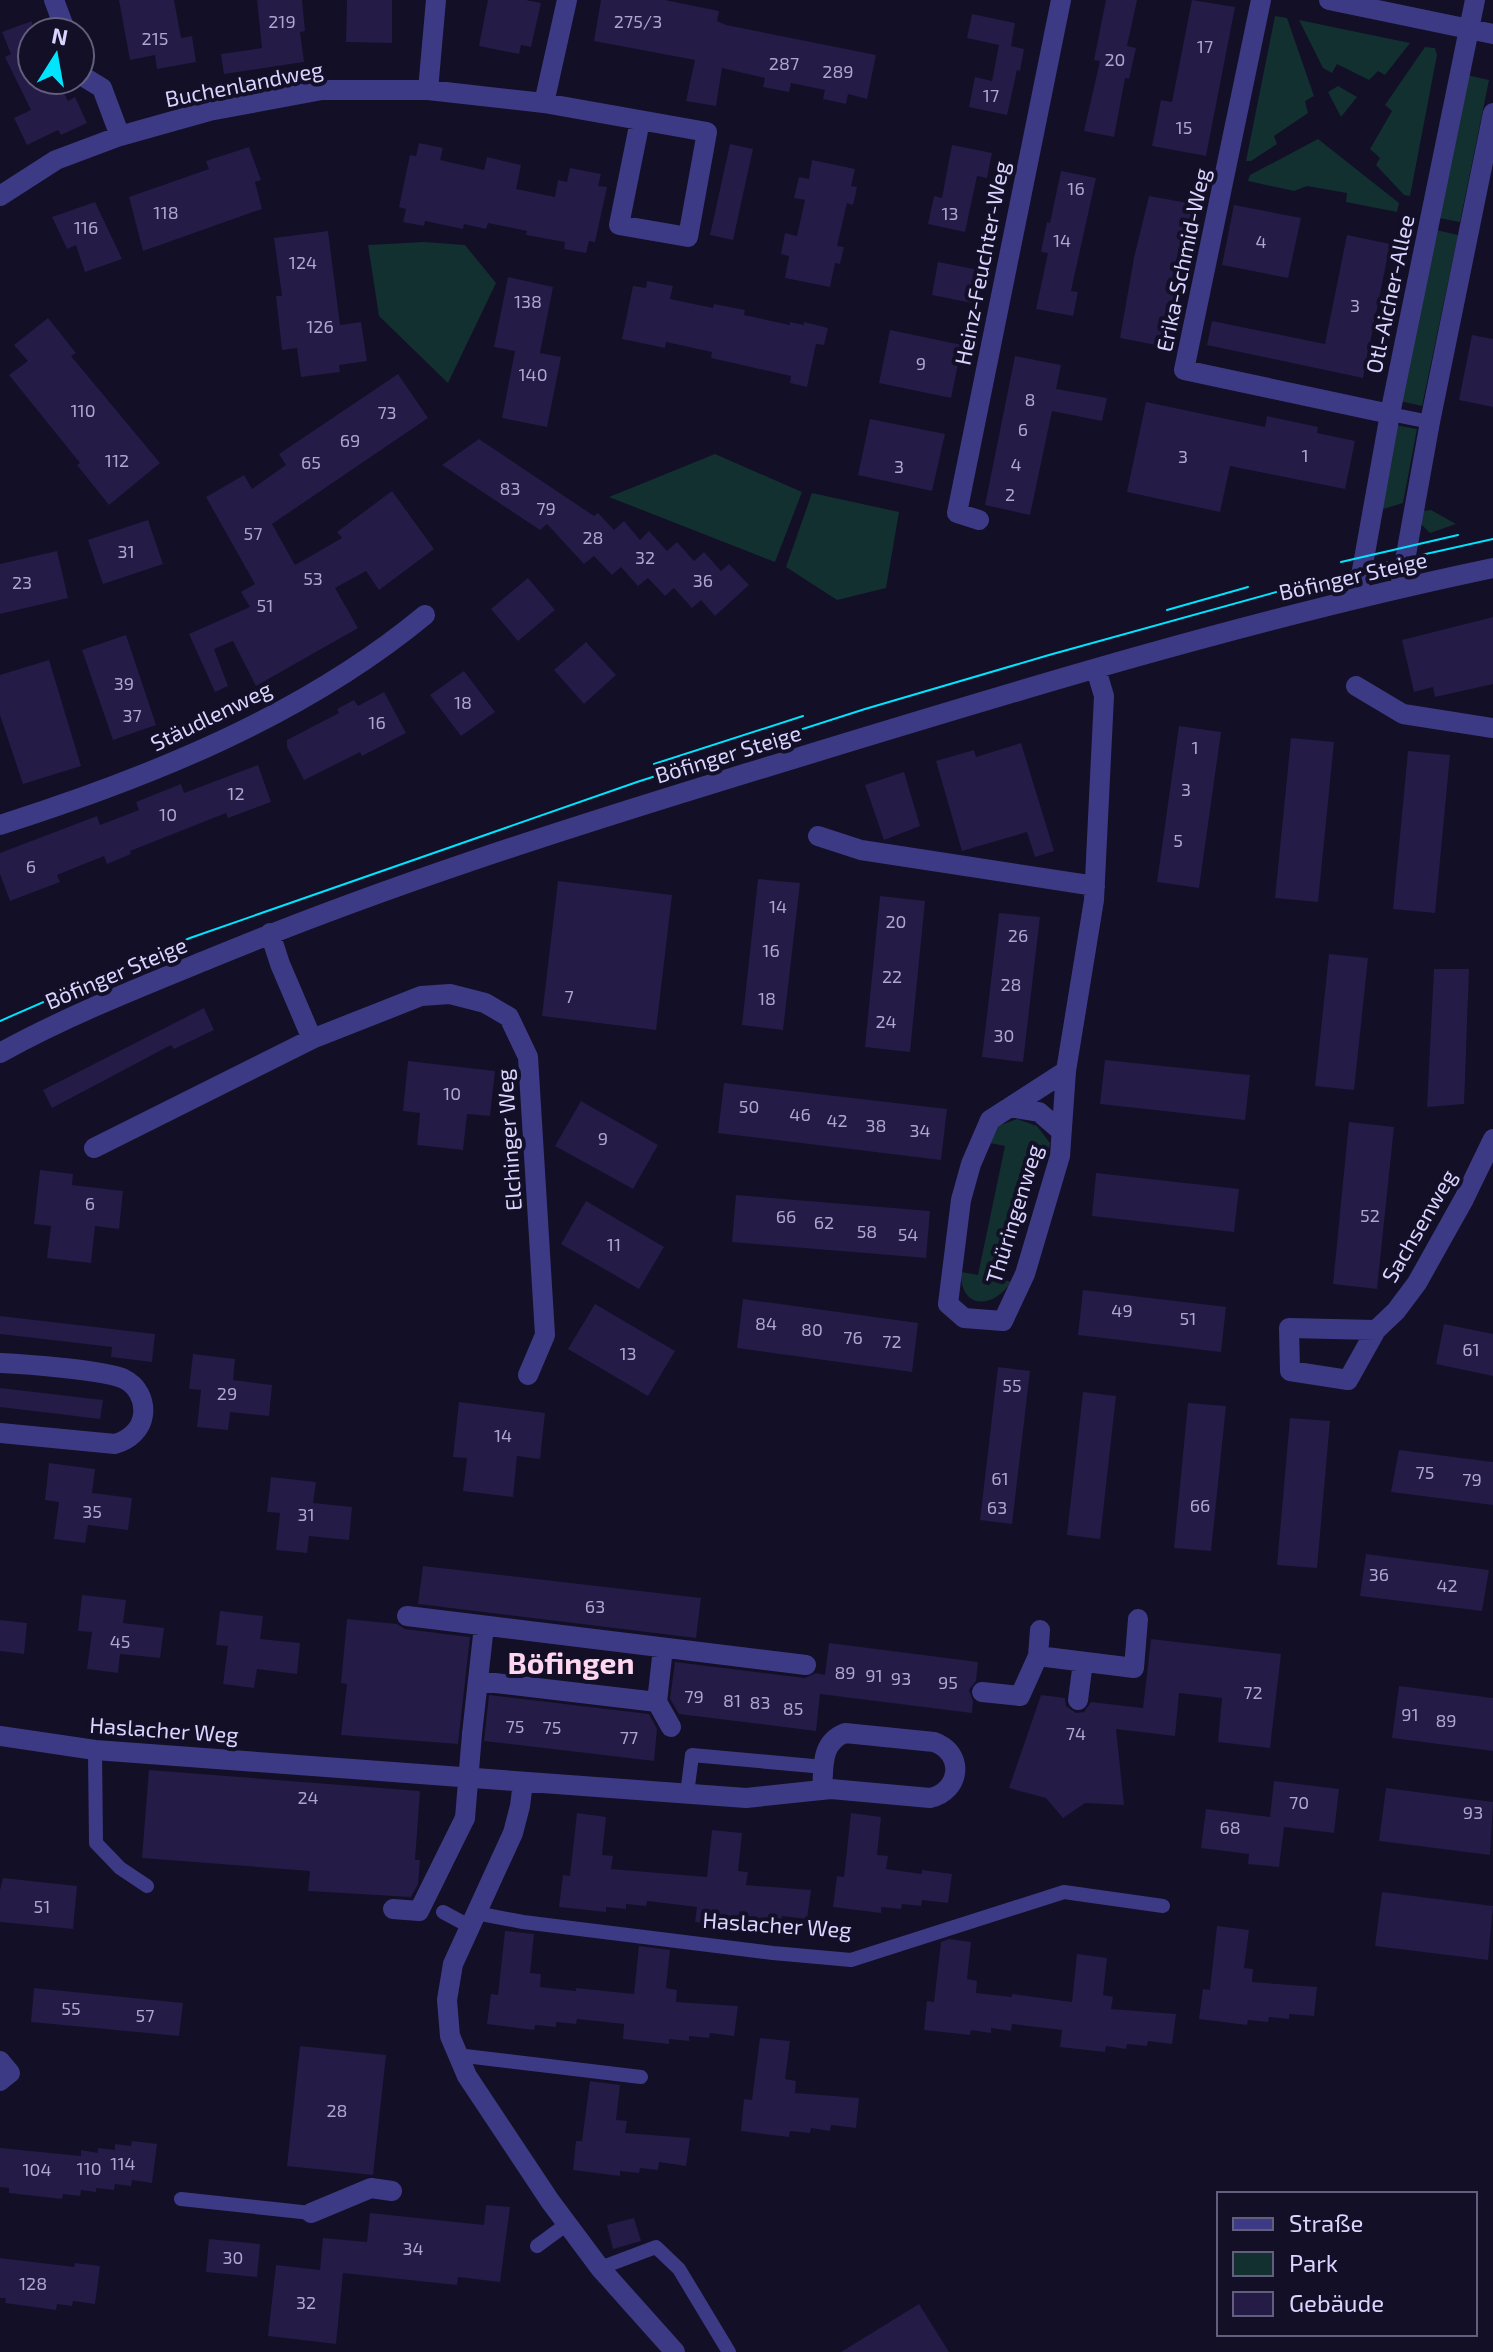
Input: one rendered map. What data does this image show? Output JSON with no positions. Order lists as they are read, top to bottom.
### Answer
{
  "streets": {
    "street": [
      "Buchenlandweg",
      "Erika-Schmid-Weg",
      "Heinz-Feuchter-Weg",
      "Otl-Aicher-Allee",
      "Böfinger Steige",
      "Stäudlenweg",
      "Elchinger Weg",
      "Thüringenweg",
      "Sachsenweg",
      "Haslacher Weg"
    ]
  },
  "crossings": [
    ["Erika-Schmid-Weg", "Otl-Aicher-Allee"],
    ["Otl-Aicher-Allee", "Böfinger Steige"],
    ["Böfinger Steige", "Thüringenweg"]
  ],
  "districts": ["Böfingen"],
  "house_numbers": [
    "219",
    "275/3",
    "215",
    "17",
    "20",
    "287",
    "289",
    "17",
    "15",
    "16",
    "118",
    "13",
    "116",
    "14",
    "4",
    "124",
    "138",
    "3",
    "126",
    "9",
    "140",
    "8",
    "110",
    "73",
    "6",
    "69",
    "1",
    "3",
    "112",
    "65",
    "4",
    "3",
    "83",
    "2",
    "79",
    "57",
    "28",
    "31",
    "32",
    "53",
    "36",
    "23",
    "51",
    "39",
    "18",
    "37",
    "16",
    "1",
    "3",
    "12",
    "10",
    "5",
    "6",
    "14",
    "20",
    "26",
    "16",
    "22",
    "28",
    "7",
    "18",
    "24",
    "30",
    "10",
    "50",
    "46",
    "42",
    "38",
    "34",
    "9",
    "6",
    "52",
    "66",
    "62",
    "58",
    "54",
    "11",
    "49",
    "51",
    "84",
    "80",
    "76",
    "72",
    "61",
    "13",
    "55",
    "29",
    "14",
    "75",
    "61",
    "79",
    "66",
    "63",
    "35",
    "31",
    "36",
    "42",
    "63",
    "45",
    "89",
    "91",
    "93",
    "95",
    "72",
    "79",
    "81",
    "83",
    "85",
    "91",
    "89",
    "75",
    "75",
    "74",
    "77",
    "24",
    "70",
    "93",
    "68",
    "51",
    "55",
    "57",
    "28",
    "114",
    "110",
    "104",
    "34",
    "30",
    "128",
    "32"
  ],
  "legend": ["Straße", "Park", "Gebäude"],
  "north": "top"
}
